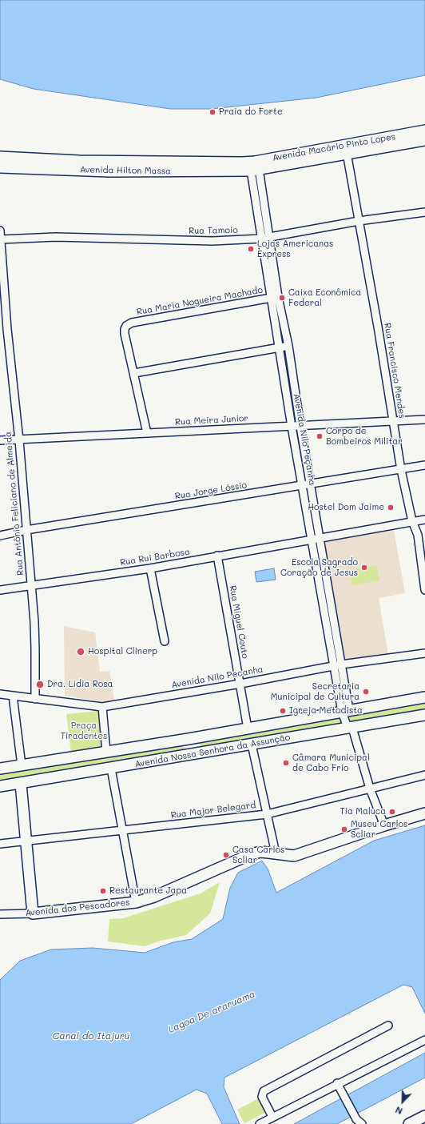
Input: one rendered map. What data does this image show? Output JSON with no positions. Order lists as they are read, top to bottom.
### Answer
{
  "streets": {
    "main road": [
      "Avenida Macário Pinto Lopes",
      "Avenida Hilton Massa",
      "Avenida Nossa Senhora da Assunção",
      "Avenida dos Pescadores"
    ],
    "street": [
      "Rua Tamoio",
      "Rua Maria Nogueira Machado",
      "Rua Francisco Mendes",
      "Rua Meira Junior",
      "Avenida Nilo Peçanha",
      "Rua Jorge Lóssio",
      "Rua Antônio Feliciano de Almeida",
      "Rua Rui Barbosa",
      "Rua Miguel Couto",
      "Avenida Nilo Pecanha",
      "Rua Major Belegard"
    ]
  },
  "crossings": [
    ["Avenida Macário Pinto Lopes", "Avenida Hilton Massa"],
    ["Avenida Macário Pinto Lopes", "Rua Francisco Mendes"],
    ["Avenida Macário Pinto Lopes", "Avenida Nilo Peçanha"],
    ["Avenida Hilton Massa", "Avenida Nilo Peçanha"],
    ["Rua Tamoio", "Rua Francisco Mendes"],
    ["Rua Tamoio", "Avenida Nilo Peçanha"],
    ["Rua Tamoio", "Rua Antônio Feliciano de Almeida"],
    ["Rua Maria Nogueira Machado", "Rua Meira Junior"],
    ["Rua Maria Nogueira Machado", "Avenida Nilo Peçanha"],
    ["Rua Francisco Mendes", "Rua Meira Junior"],
    ["Rua Francisco Mendes", "Rua Jorge Lóssio"],
    ["Rua Francisco Mendes", "Rua Rui Barbosa"],
    ["Rua Meira Junior", "Avenida Nilo Peçanha"],
    ["Rua Meira Junior", "Rua Antônio Feliciano de Almeida"],
    ["Avenida Nilo Peçanha", "Rua Jorge Lóssio"],
    ["Avenida Nilo Peçanha", "Rua Rui Barbosa"],
    ["Avenida Nilo Peçanha", "Avenida Nilo Pecanha"],
    ["Avenida Nilo Peçanha", "Avenida Nossa Senhora da Assunção"],
    ["Rua Jorge Lóssio", "Rua Antônio Feliciano de Almeida"],
    ["Rua Antônio Feliciano de Almeida", "Rua Rui Barbosa"],
    ["Rua Antônio Feliciano de Almeida", "Avenida Nilo Pecanha"],
    ["Rua Rui Barbosa", "Rua Miguel Couto"],
    ["Rua Miguel Couto", "Avenida Nilo Pecanha"],
    ["Rua Miguel Couto", "Avenida Nossa Senhora da Assunção"]
  ],
  "water": ["Lagoa De araruama", "Canal do Itajurú"],
  "parks": ["Praça Tiradentes"],
  "places": [
    "Praia do Forte",
    "Lojas Americanas Express",
    "Caixa Econômica Federal",
    "Corpo de Bombeiros Militar",
    "Hostel Dom Jaime",
    "Escola Sagrado Coração de Jesus",
    "Hospital Clinerp",
    "Dra. Lídia Rosa",
    "Secretaria Municipal de Cultura",
    "Igreja Metodista",
    "Câmara Municipal de Cabo Frio",
    "Tia Maluca",
    "Museu Carlos Scliar",
    "Casa Carlos Scliar",
    "Restaurante Japa"
  ],
  "north": "bottom left"
}
